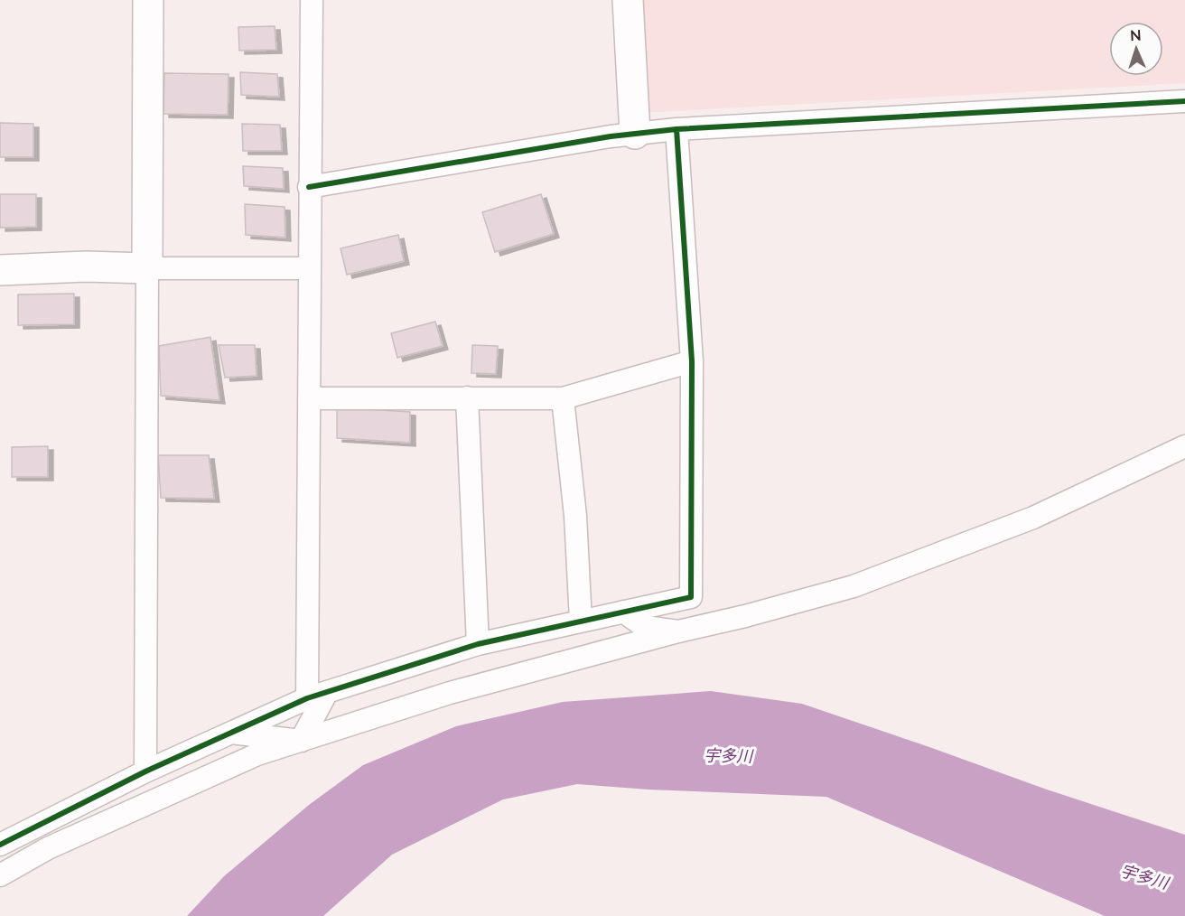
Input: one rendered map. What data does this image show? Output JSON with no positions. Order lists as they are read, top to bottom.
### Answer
{
  "water": ["宇多川"],
  "north": "top"
}
